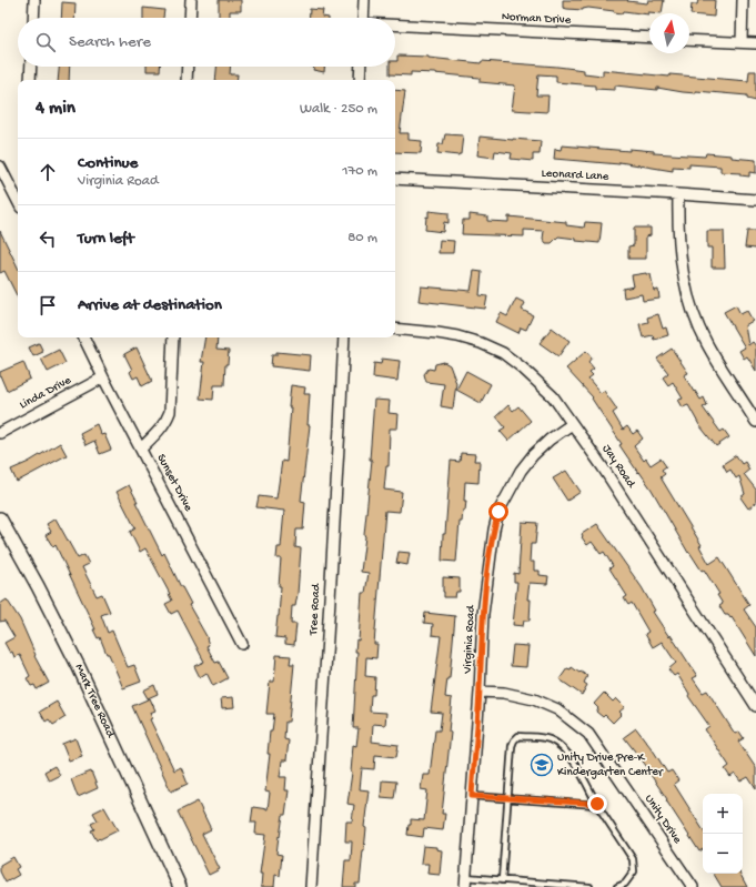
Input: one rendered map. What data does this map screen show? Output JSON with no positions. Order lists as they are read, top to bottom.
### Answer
{
  "streets": {
    "street": [
      "Norman Drive",
      "Leonard Lane",
      "Linda Drive",
      "Jay Road",
      "Sunset Drive",
      "Tree Road",
      "Virginia Road",
      "Mark Tree Road",
      "Unity Drive"
    ]
  },
  "crossings": [
    ["Linda Drive", "Sunset Drive"],
    ["Jay Road", "Virginia Road"],
    ["Virginia Road", "Unity Drive"]
  ],
  "places": {
    "school or university": ["Unity Drive Pre-K Kindergarten Center"]
  },
  "north": "top",
  "page": {
    "search": "Search here",
    "heading": ["4 min", "Walk · 250 m"],
    "list": [
      ["Continue", "Virginia Road", "170 m"],
      ["Turn left", "80 m"],
      "Arrive at destination"
    ],
    "map_buttons": ["+", "−"]
  }
}
